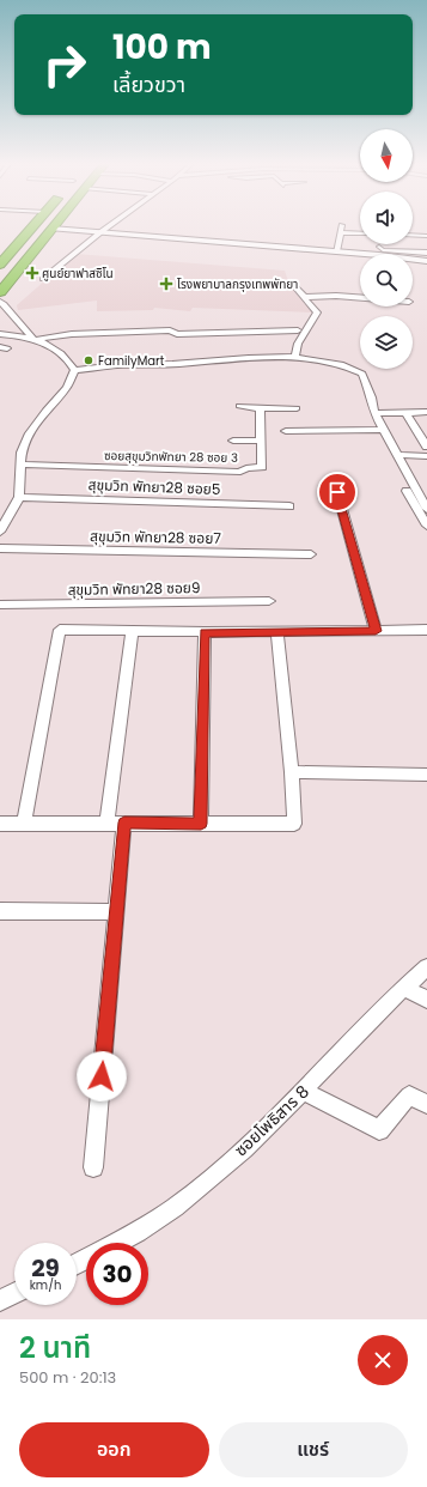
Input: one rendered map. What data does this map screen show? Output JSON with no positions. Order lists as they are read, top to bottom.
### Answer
{
  "streets": {
    "street": [
      "ซอยสุขุมวิทพัทยา 28 ซอย 3",
      "สุขุมวิท พัทยา28 ซอย5",
      "สุขุมวิท พัทยา28 ซอย7",
      "สุขุมวิท พัทยา28 ซอย9",
      "ซอยโพธิสาร 8"
    ]
  },
  "places": {
    "health": ["ศูนย์ยาฟาสซิโน", "โรงพยาบาลกรุงเทพพัทยา"],
    "other": ["FamilyMart"]
  },
  "north": "bottom",
  "page": {
    "turn": ["100 m", "เลี้ยวขวา"],
    "speed": "29 km/h",
    "limit": "30",
    "heading": ["2 นาที", "500 m · 20:13"],
    "buttons": ["ออก", "แชร์"]
  }
}
